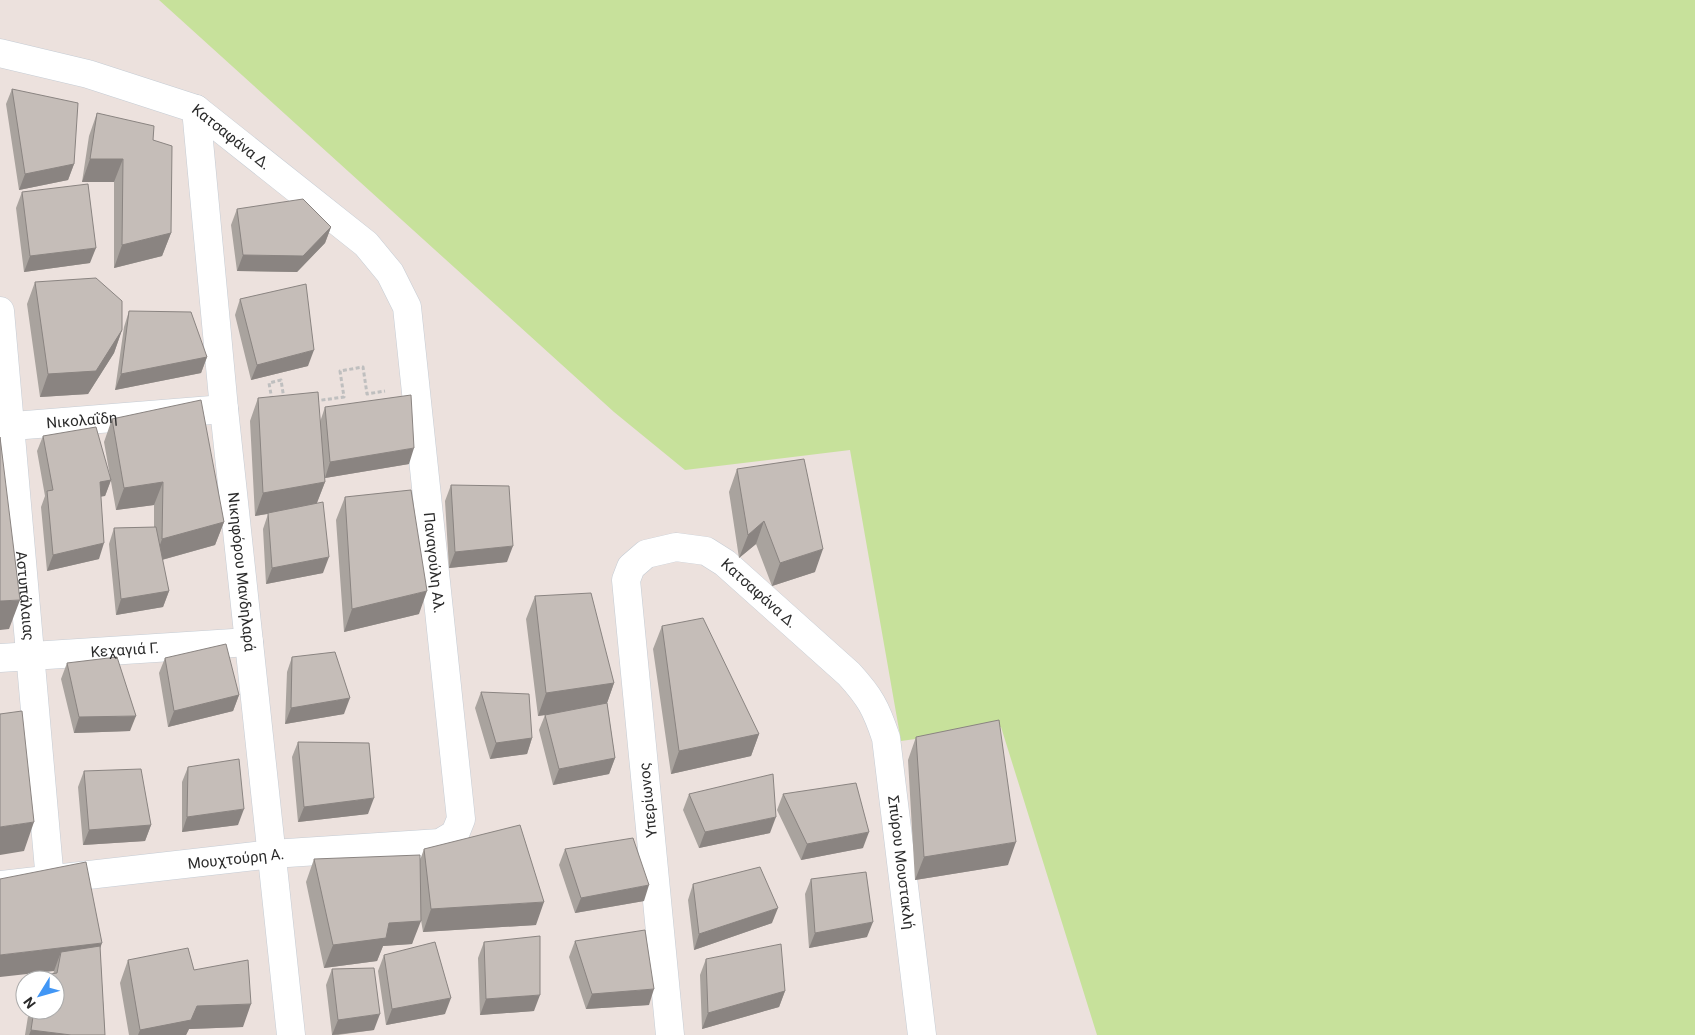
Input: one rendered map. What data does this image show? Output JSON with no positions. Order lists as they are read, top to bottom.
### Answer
{
  "streets": {
    "street": [
      "Κατσαφάνα Δ.",
      "Νικολαΐδη",
      "Παναγούλη Αλ.",
      "Νικηφόρου Μανδηλαρά",
      "Αστυπάλαιας",
      "Κεχαγιά Γ.",
      "Υπερίωνος",
      "Μουχτούρη Α.",
      "Σπύρου Μουστακλή"
    ]
  },
  "crossings": [
    ["Κατσαφάνα Δ.", "Παναγούλη Αλ."],
    ["Κατσαφάνα Δ.", "Νικηφόρου Μανδηλαρά"],
    ["Κατσαφάνα Δ.", "Υπερίωνος"],
    ["Κατσαφάνα Δ.", "Σπύρου Μουστακλή"],
    ["Νικολαΐδη", "Νικηφόρου Μανδηλαρά"],
    ["Νικολαΐδη", "Αστυπάλαιας"],
    ["Παναγούλη Αλ.", "Μουχτούρη Α."],
    ["Νικηφόρου Μανδηλαρά", "Κεχαγιά Γ."],
    ["Νικηφόρου Μανδηλαρά", "Μουχτούρη Α."],
    ["Αστυπάλαιας", "Κεχαγιά Γ."],
    ["Αστυπάλαιας", "Μουχτούρη Α."]
  ],
  "north": "bottom left"
}
